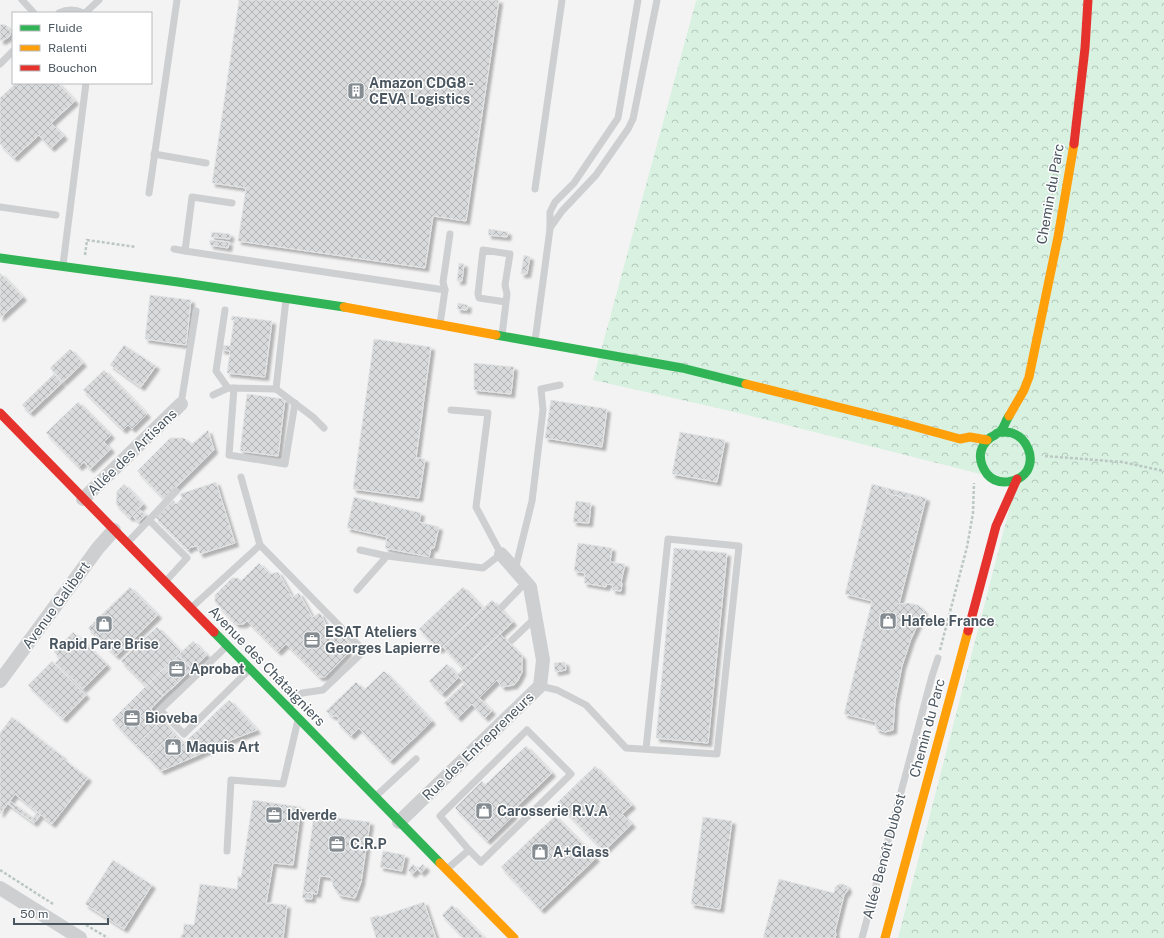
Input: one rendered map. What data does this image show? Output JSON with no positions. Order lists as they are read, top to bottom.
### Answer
{
  "streets": {
    "street": [
      "Chemin du Parc",
      "Allée des Artisans",
      "Avenue Galibert",
      "Avenue des Châtaigniers",
      "Rue des Entrepreneurs"
    ],
    "lane": ["Allée Benoît Dubost"]
  },
  "crossings": [
    ["Allée des Artisans", "Avenue des Châtaigniers"],
    ["Avenue Galibert", "Avenue des Châtaigniers"],
    ["Avenue des Châtaigniers", "Rue des Entrepreneurs"]
  ],
  "places": {
    "building": ["Amazon CDG8 - CEVA Logistics"],
    "shop": [
      "Hafele France",
      "Rapid Pare Brise",
      "Maquis Art",
      "Carosserie R.V.A",
      "A+Glass"
    ],
    "office": [
      "ESAT Ateliers Georges Lapierre",
      "Aprobat",
      "Bioveba",
      "Idverde",
      "C.R.P"
    ]
  },
  "legend": ["Fluide", "Ralenti", "Bouchon"],
  "scale_bar": "50 m"
}
